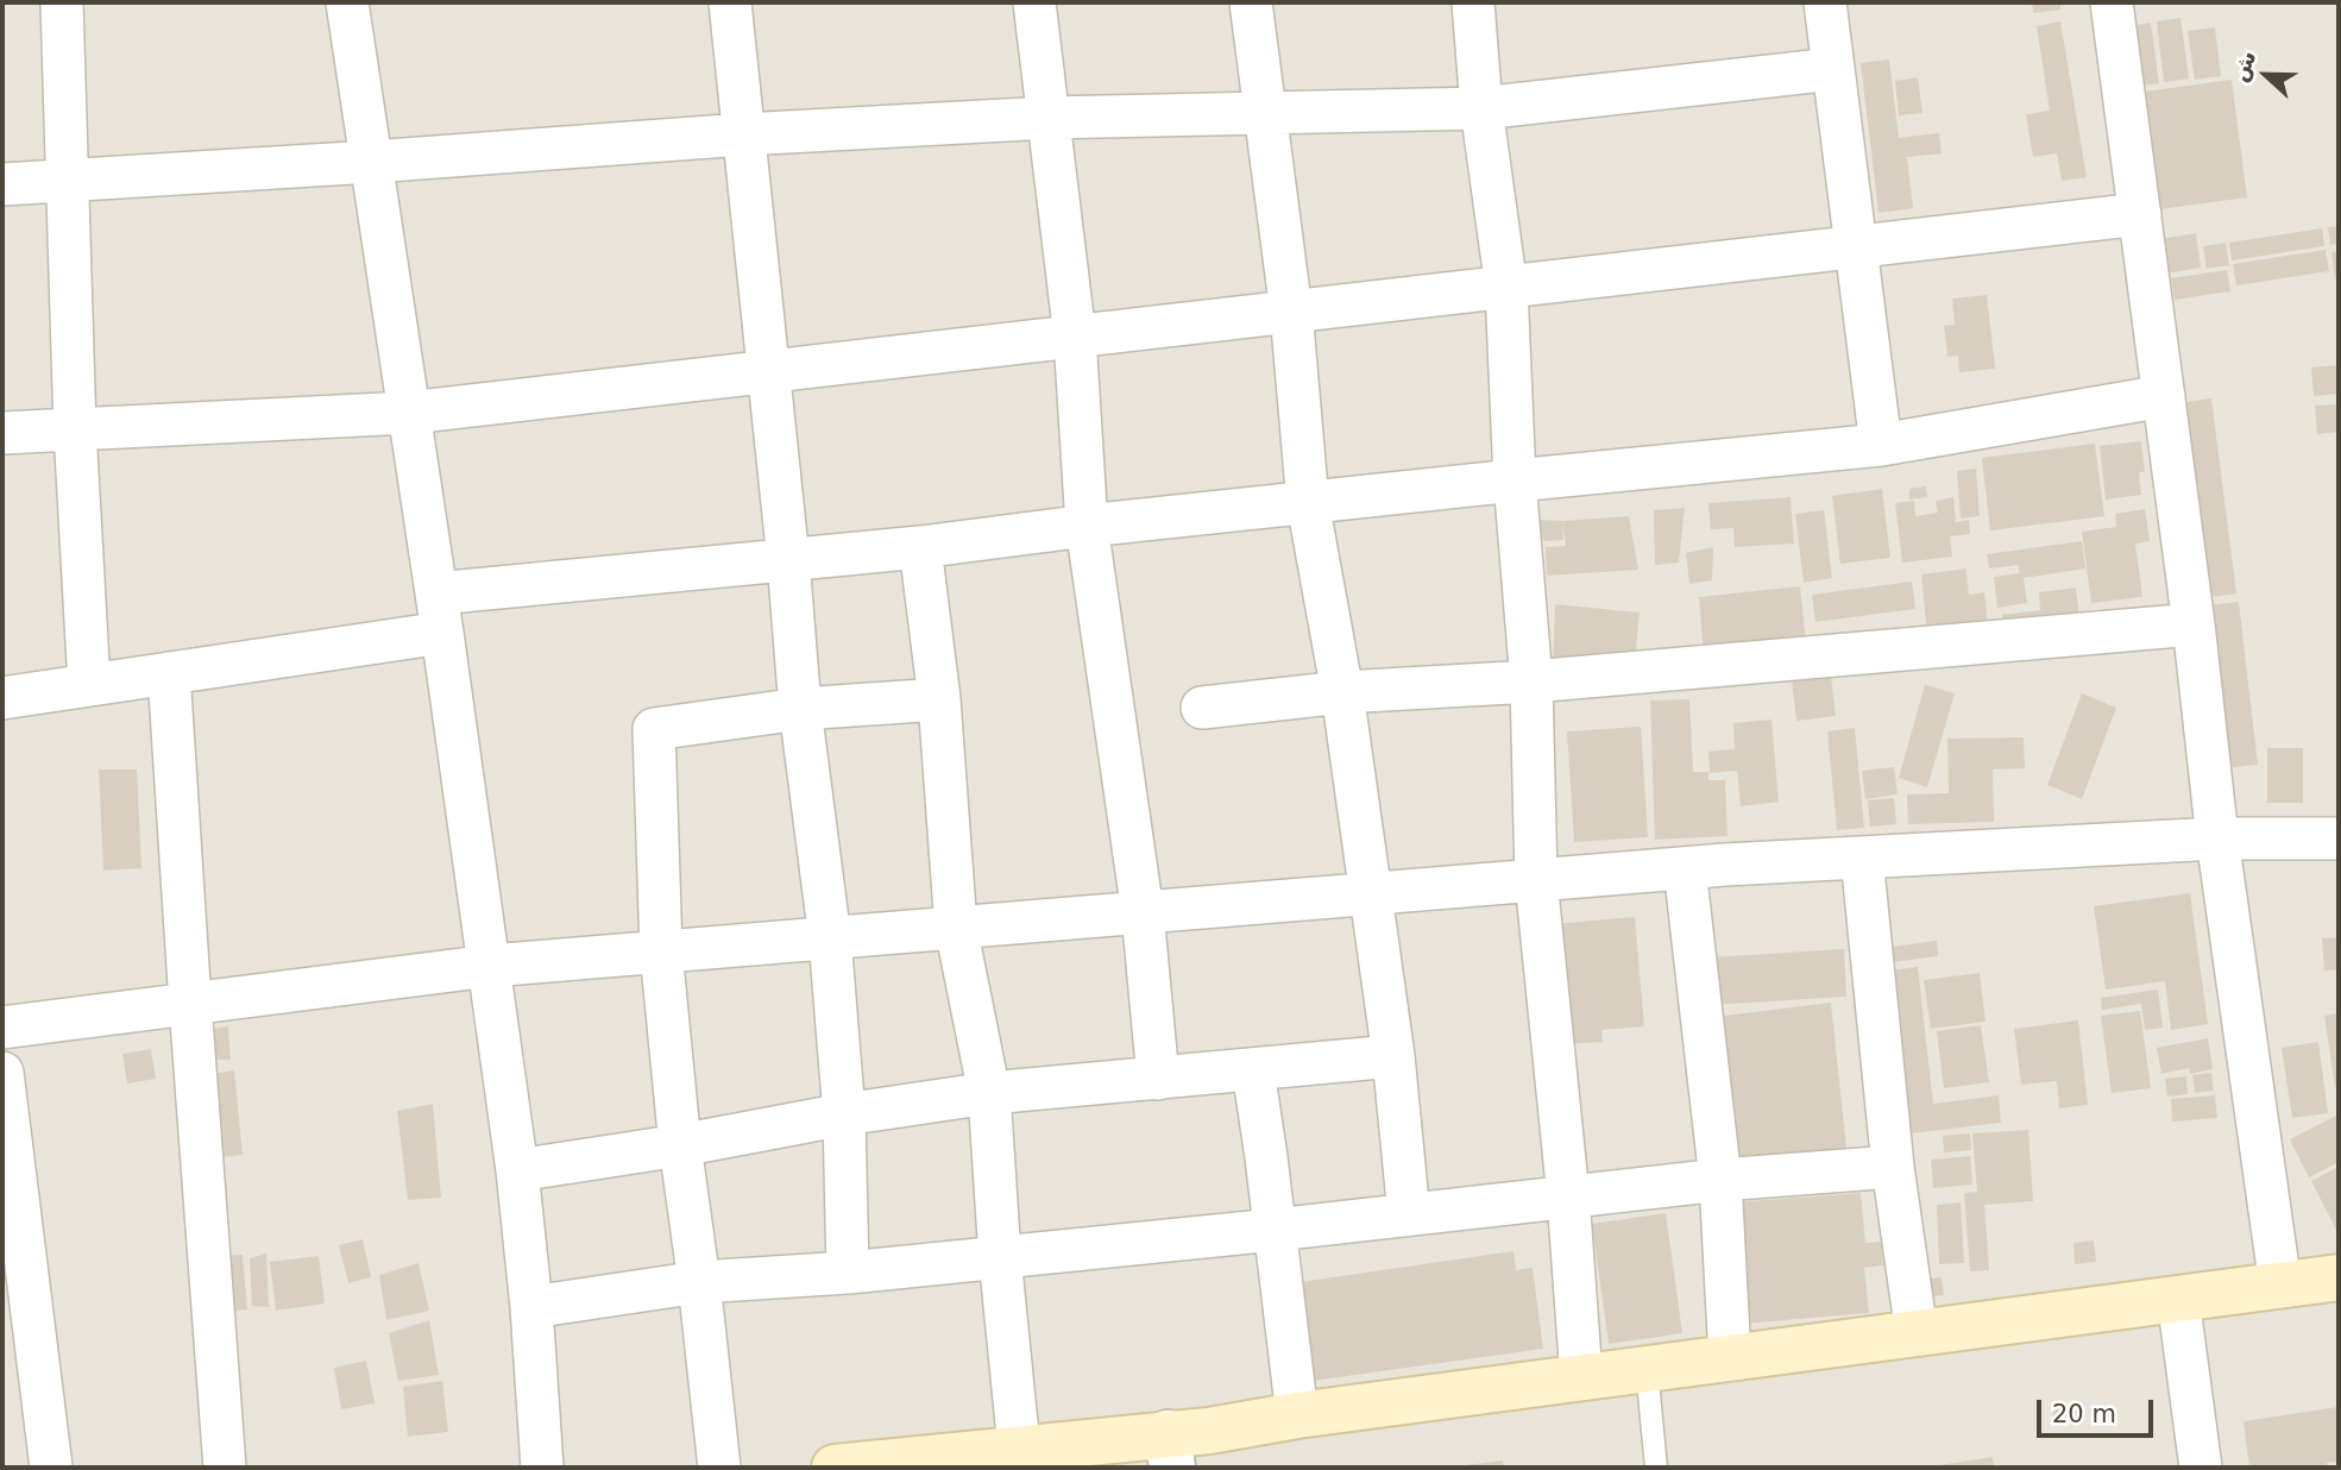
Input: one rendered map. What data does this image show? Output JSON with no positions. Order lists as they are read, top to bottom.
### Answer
{
  "scale_bar": "20 m",
  "north": "left"
}
